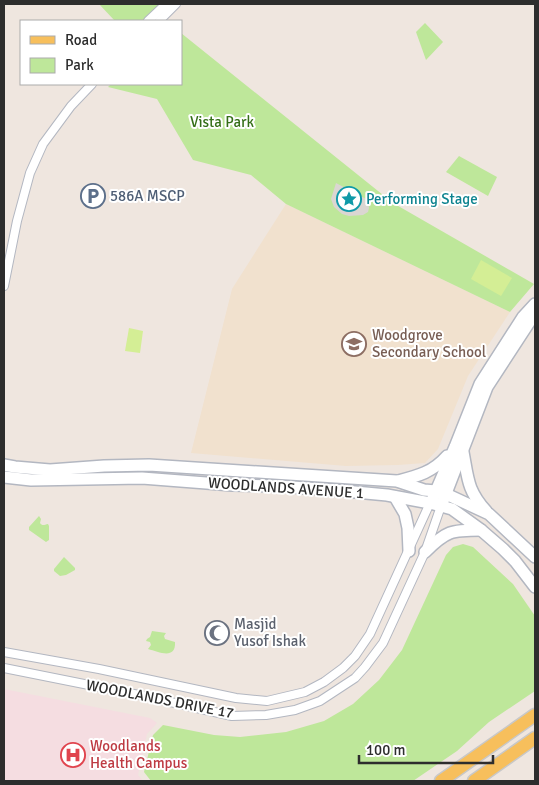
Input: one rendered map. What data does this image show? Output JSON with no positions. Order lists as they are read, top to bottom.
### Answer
{
  "streets": {
    "street": ["WOODLANDS AVENUE 1", "WOODLANDS DRIVE 17"]
  },
  "crossings": [
    ["WOODLANDS AVENUE 1", "WOODLANDS DRIVE 17"]
  ],
  "parks": ["Vista Park"],
  "places": {
    "parking": ["586A MSCP"],
    "place": ["Performing Stage"],
    "school or university": ["Woodgrove Secondary School"],
    "mosque": ["Masjid Yusof Ishak"],
    "hospital": ["Woodlands Health Campus"]
  },
  "legend": ["Road", "Park"],
  "scale_bar": "100 m"
}
